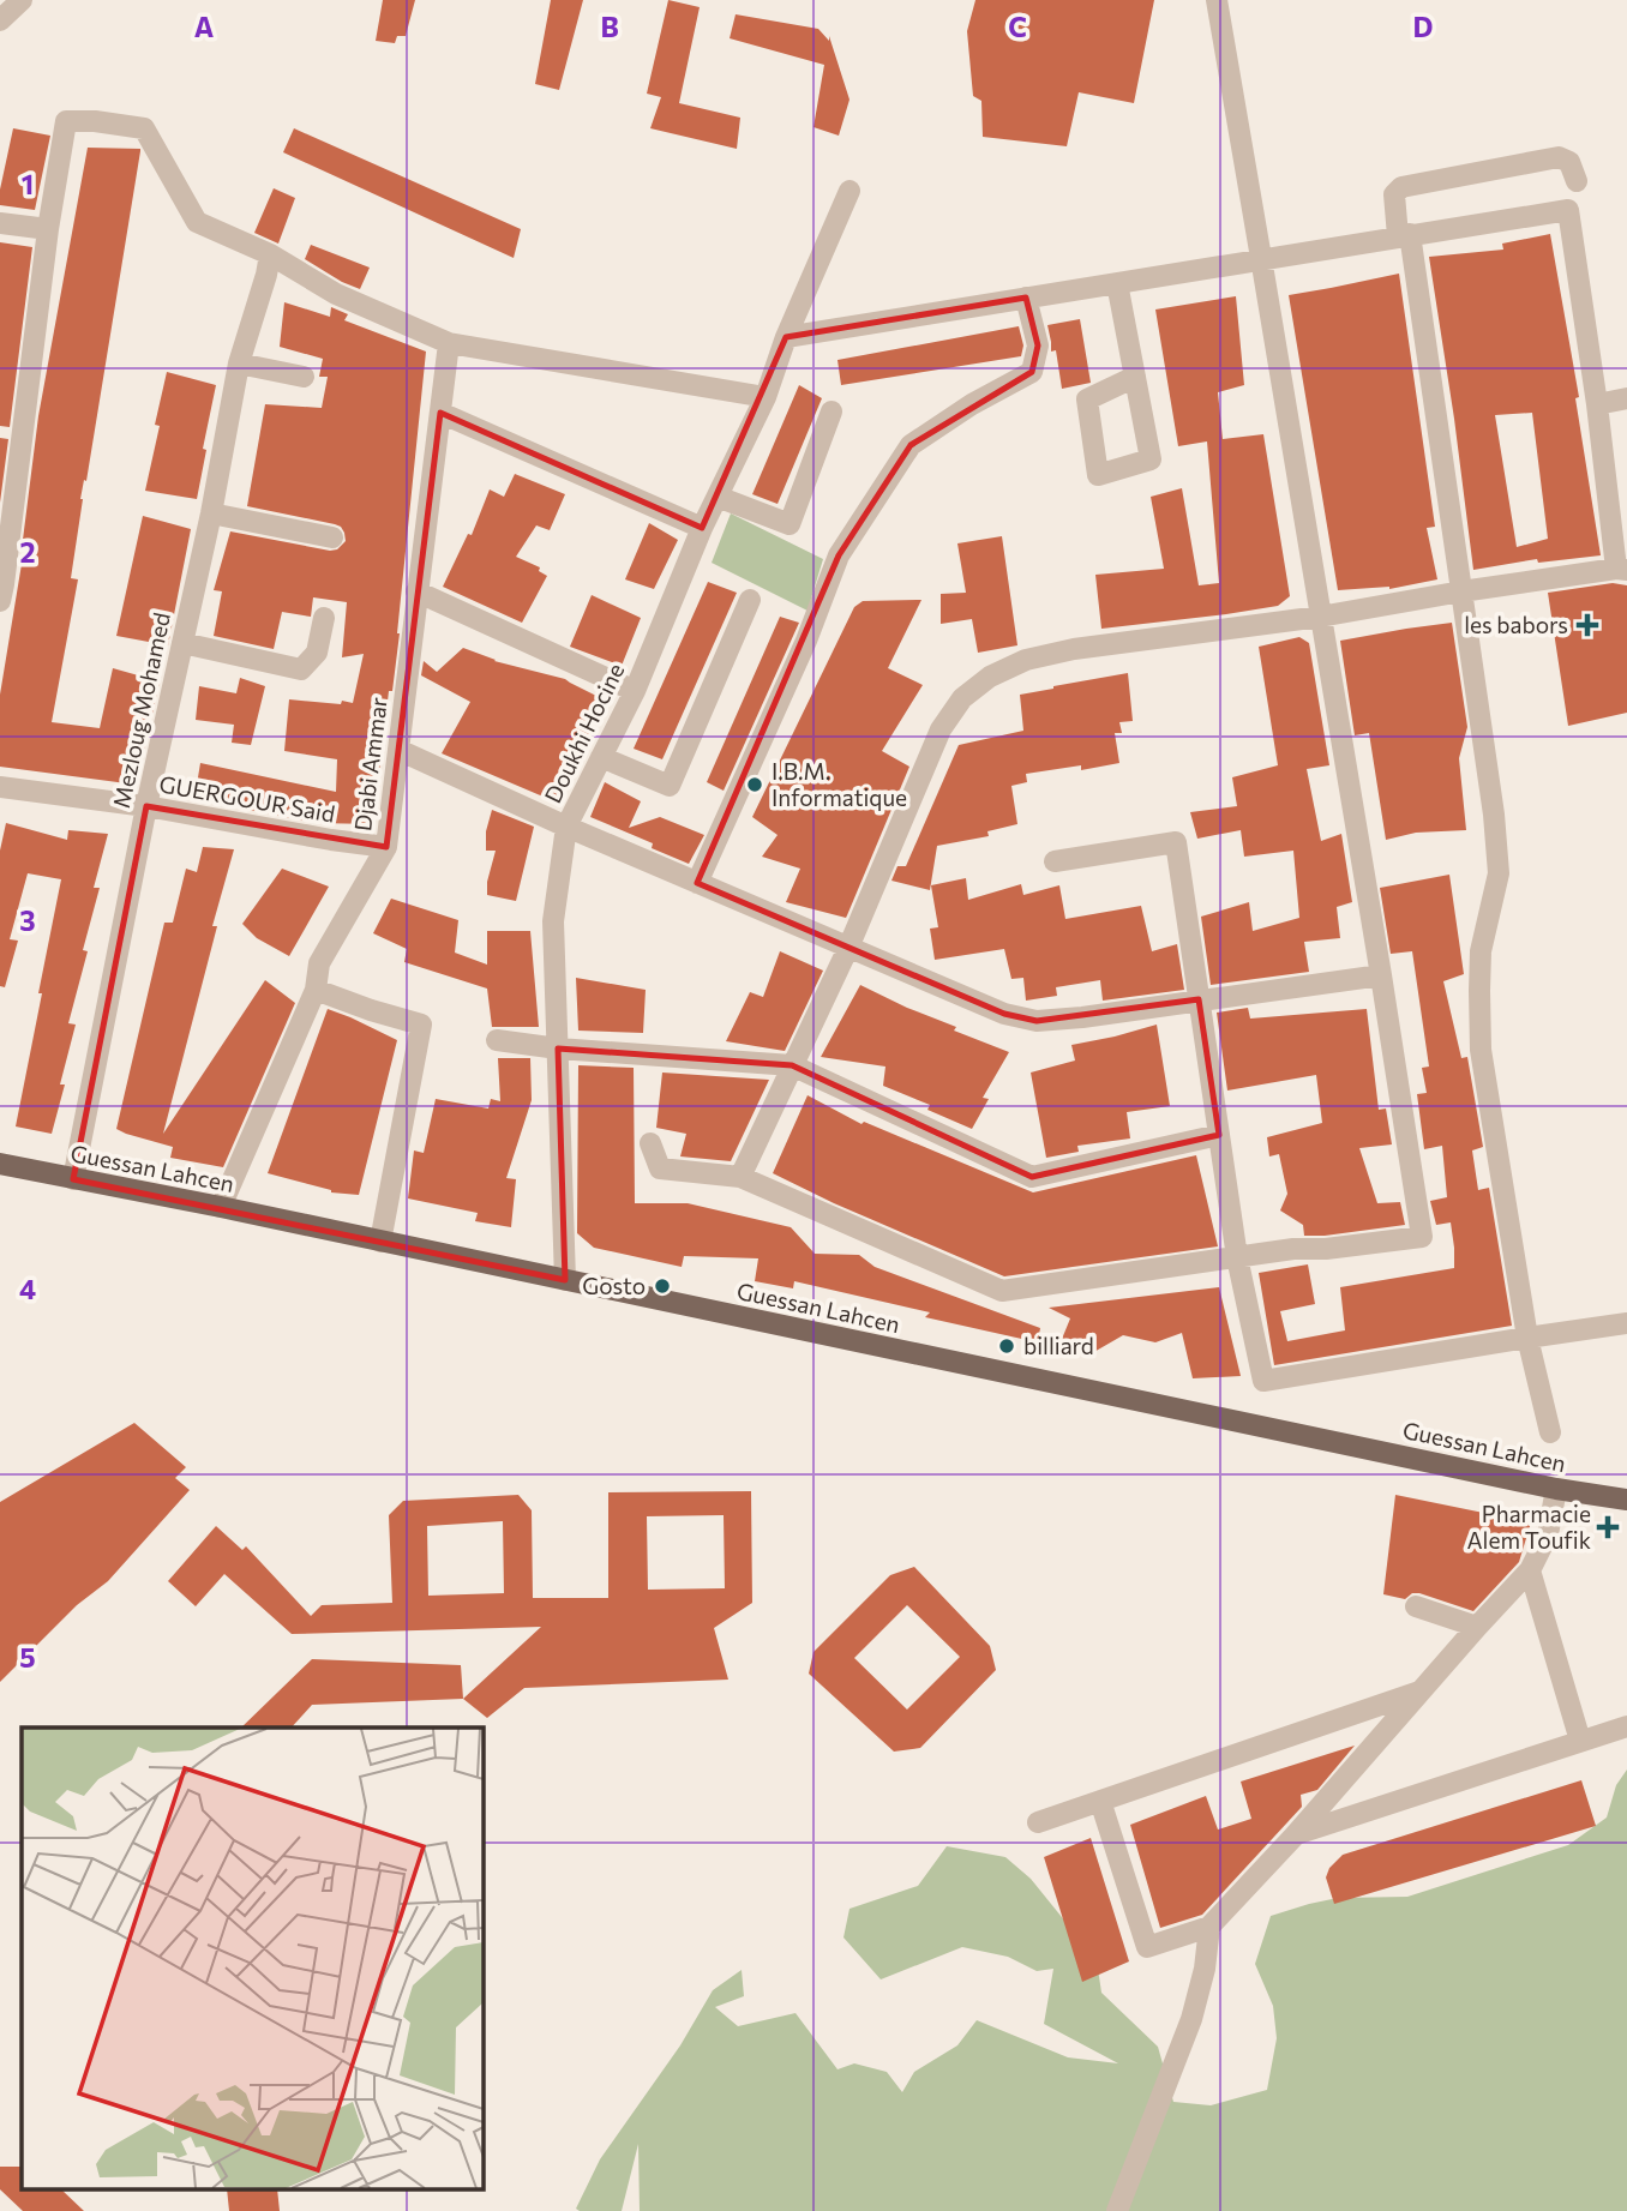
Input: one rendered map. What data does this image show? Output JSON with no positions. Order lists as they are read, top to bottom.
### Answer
{
  "streets": {
    "main road": ["Guessan Lahcen"],
    "street": [
      "Mezloug Mohamed",
      "Doukhi Hocine",
      "Djabi Ammar",
      "GUERGOUR Said"
    ]
  },
  "crossings": [
    ["Mezloug Mohamed", "GUERGOUR Said"],
    ["Mezloug Mohamed", "Guessan Lahcen"],
    ["Doukhi Hocine", "Guessan Lahcen"],
    ["Djabi Ammar", "GUERGOUR Said"],
    ["Djabi Ammar", "Guessan Lahcen"]
  ],
  "places": {
    "health": ["les babors", "Pharmacie Alem Toufik"],
    "other": ["I.B.M. Informatique", "Gosto", "billiard"]
  },
  "grid": {
    "columns": [
      "A",
      "B",
      "C",
      "D"
    ],
    "rows": [
      "1",
      "2",
      "3",
      "4",
      "5"
    ]
  }
}
